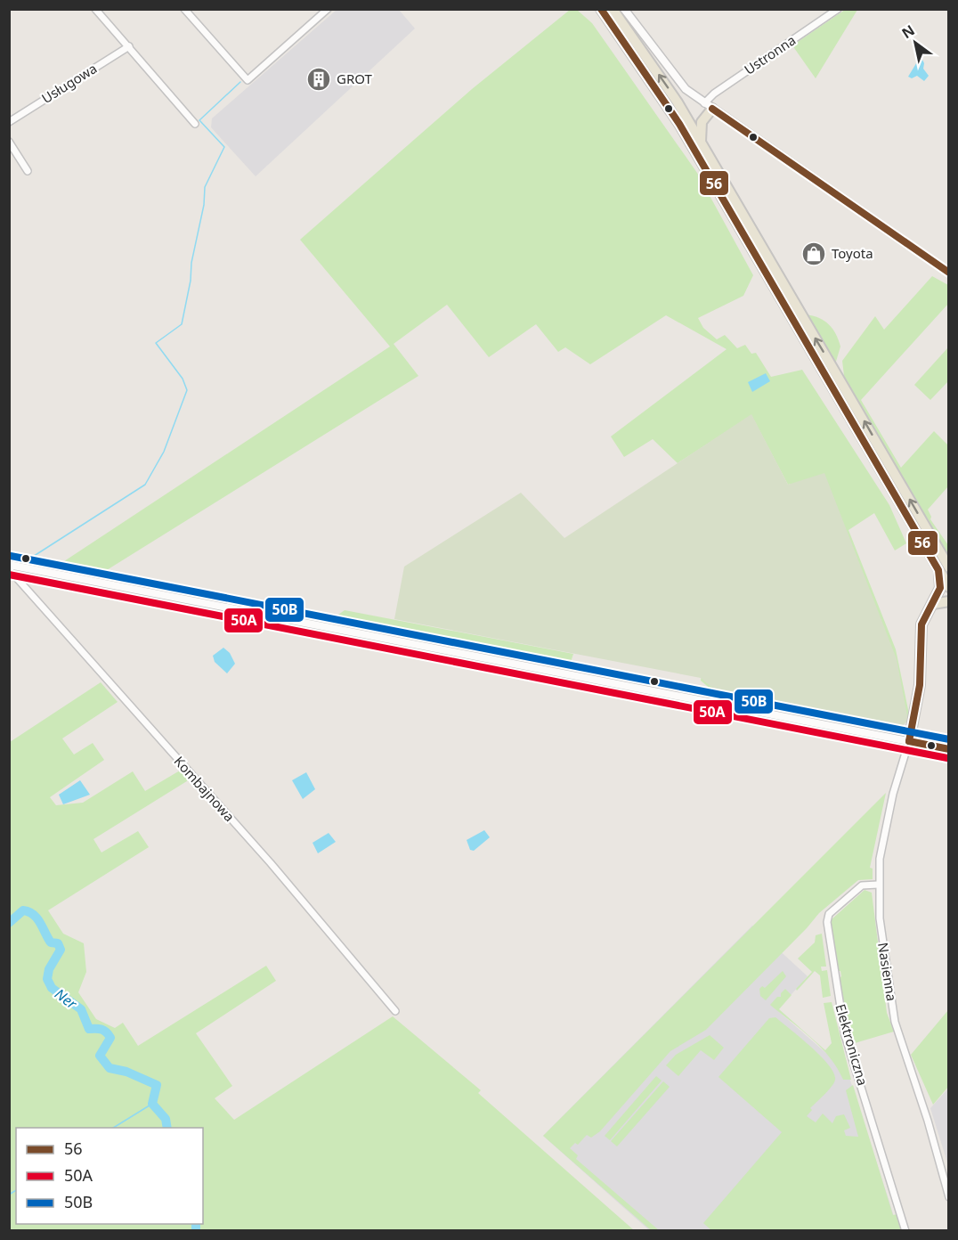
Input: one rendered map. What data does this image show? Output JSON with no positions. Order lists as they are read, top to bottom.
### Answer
{
  "streets": {
    "street": [
      "Ustronna",
      "Usługowa",
      "Kombajnowa",
      "Nasienna",
      "Elektroniczna"
    ]
  },
  "crossings": [
    ["Nasienna", "Elektroniczna"]
  ],
  "water": ["Ner"],
  "places": {
    "building": ["GROT"],
    "shop": ["Toyota"]
  },
  "lines": ["transit line 56", "transit line 50B", "transit line 50A"],
  "legend": ["56", "50A", "50B"],
  "north": "top left"
}
